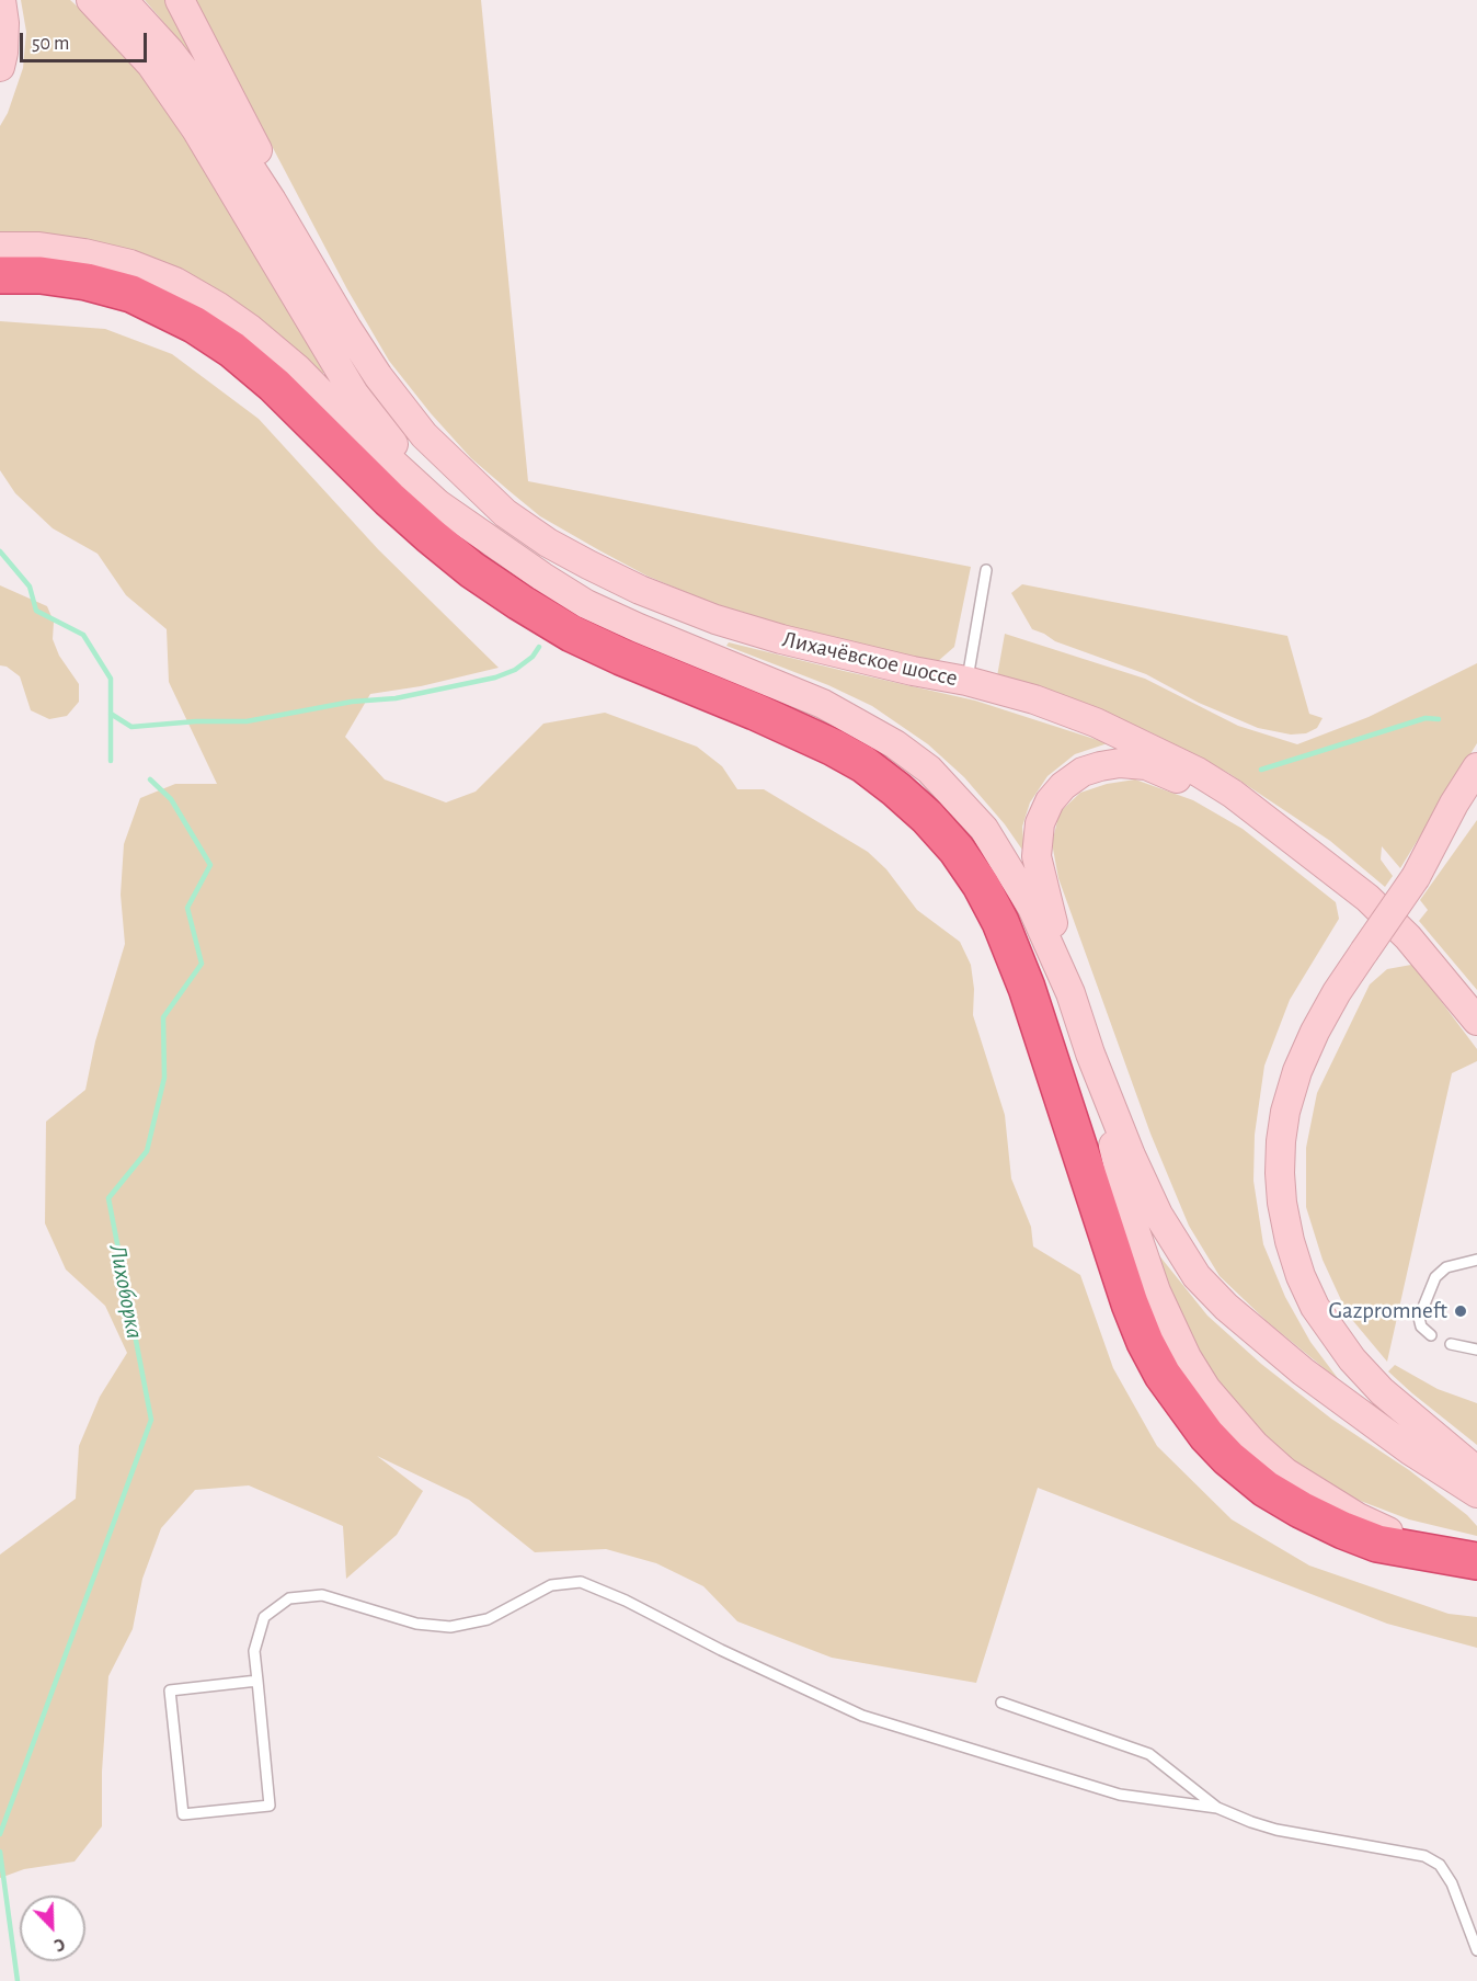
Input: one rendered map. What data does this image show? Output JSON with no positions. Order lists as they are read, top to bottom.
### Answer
{
  "streets": {
    "main road": ["Лихачёвское шоссе"]
  },
  "water": ["Лихоборка"],
  "places": ["Gazpromneft"],
  "scale_bar": "50 m",
  "north": "bottom right"
}
